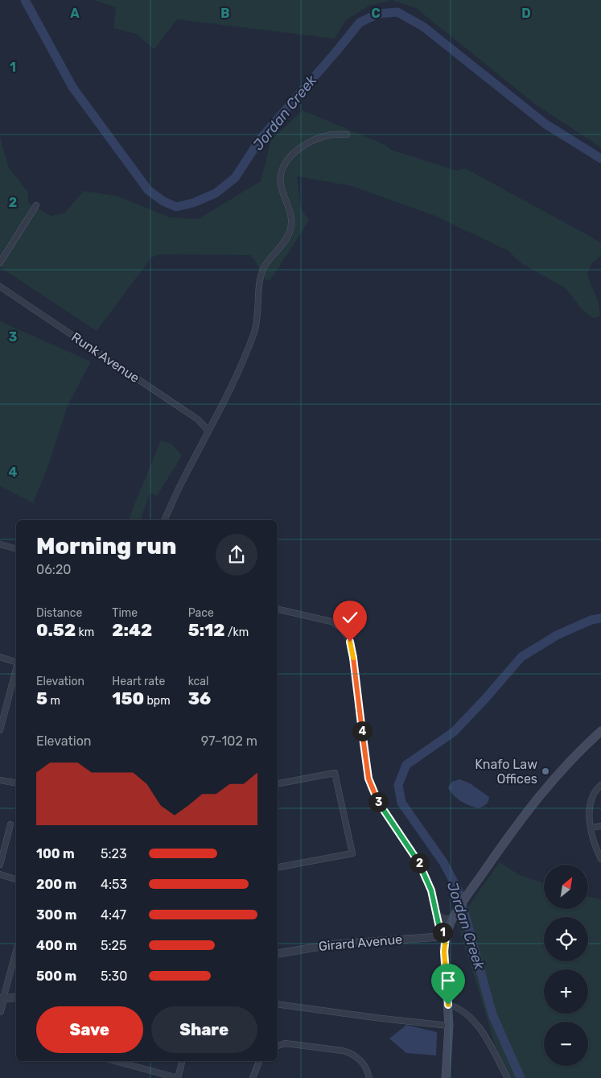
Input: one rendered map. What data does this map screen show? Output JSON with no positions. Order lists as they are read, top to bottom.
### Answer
{
  "streets": {
    "street": ["Runk Avenue", "Girard Avenue"]
  },
  "water": ["Jordan Creek"],
  "places": ["Knafo Law Offices"],
  "north": "top right",
  "page": {
    "heading": ["Morning run", "06:20"],
    "stats": [
      ["Distance", "0.52 km"],
      ["Time", "2:42"],
      ["Pace", "5:12 /km"],
      ["Elevation", "5 m"],
      ["Heart rate", "150 bpm"],
      ["kcal", "36"]
    ],
    "pins": [
      "4",
      "3",
      "2",
      "1"
    ],
    "chart": ["Elevation", "97–102 m"],
    "list": [
      {
        "name": "100 m",
        "note": "5:23"
      },
      {
        "name": "200 m",
        "note": "4:53"
      },
      {
        "name": "300 m",
        "note": "4:47"
      },
      {
        "name": "400 m",
        "note": "5:25"
      },
      {
        "name": "500 m",
        "note": "5:30"
      }
    ],
    "map_buttons": ["+", "−"],
    "buttons": ["Save", "Share"]
  },
  "grid": {
    "columns": [
      "A",
      "B",
      "C",
      "D"
    ],
    "rows": [
      "1",
      "2",
      "3",
      "4"
    ]
  }
}
